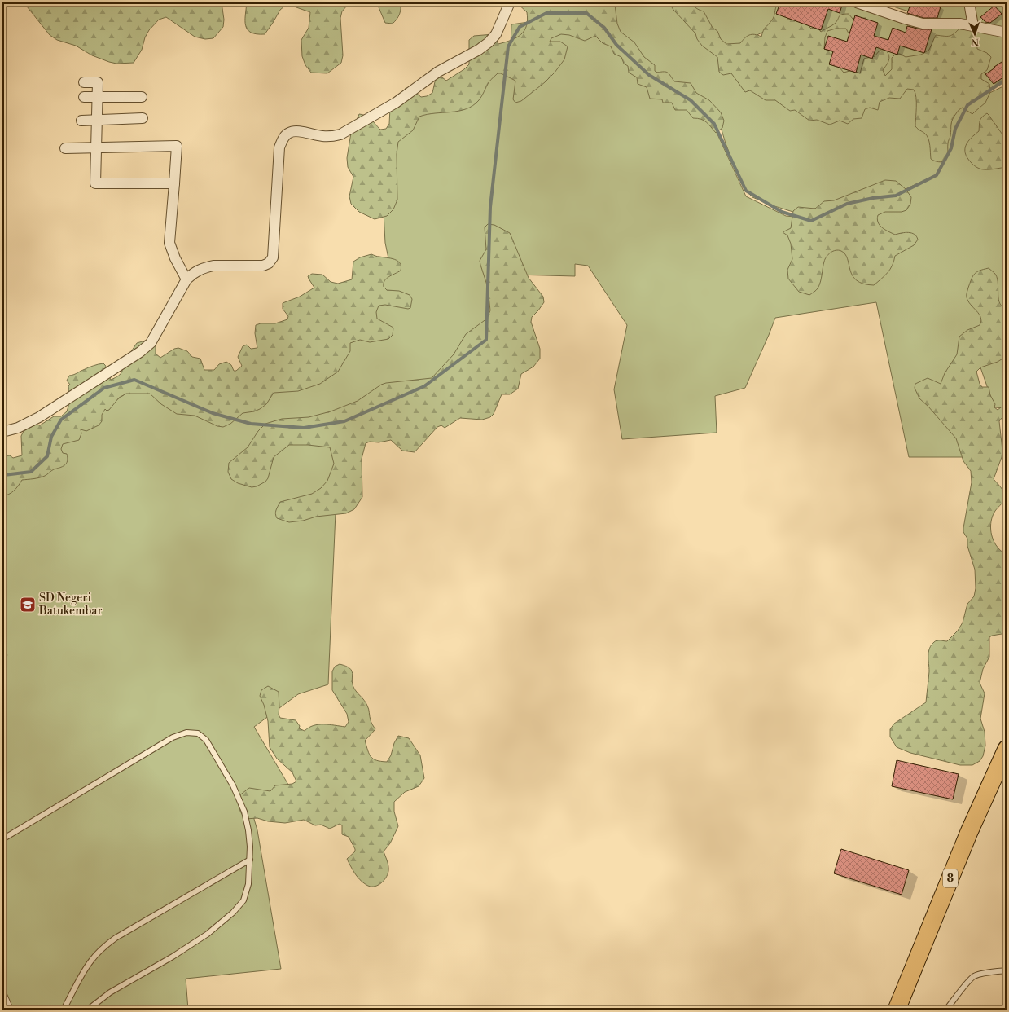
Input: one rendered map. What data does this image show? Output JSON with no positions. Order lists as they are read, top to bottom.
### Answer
{
  "streets": {
    "highway": ["8"]
  },
  "places": {
    "school or university": ["SD Negeri Batukembar"]
  },
  "north": "bottom"
}
